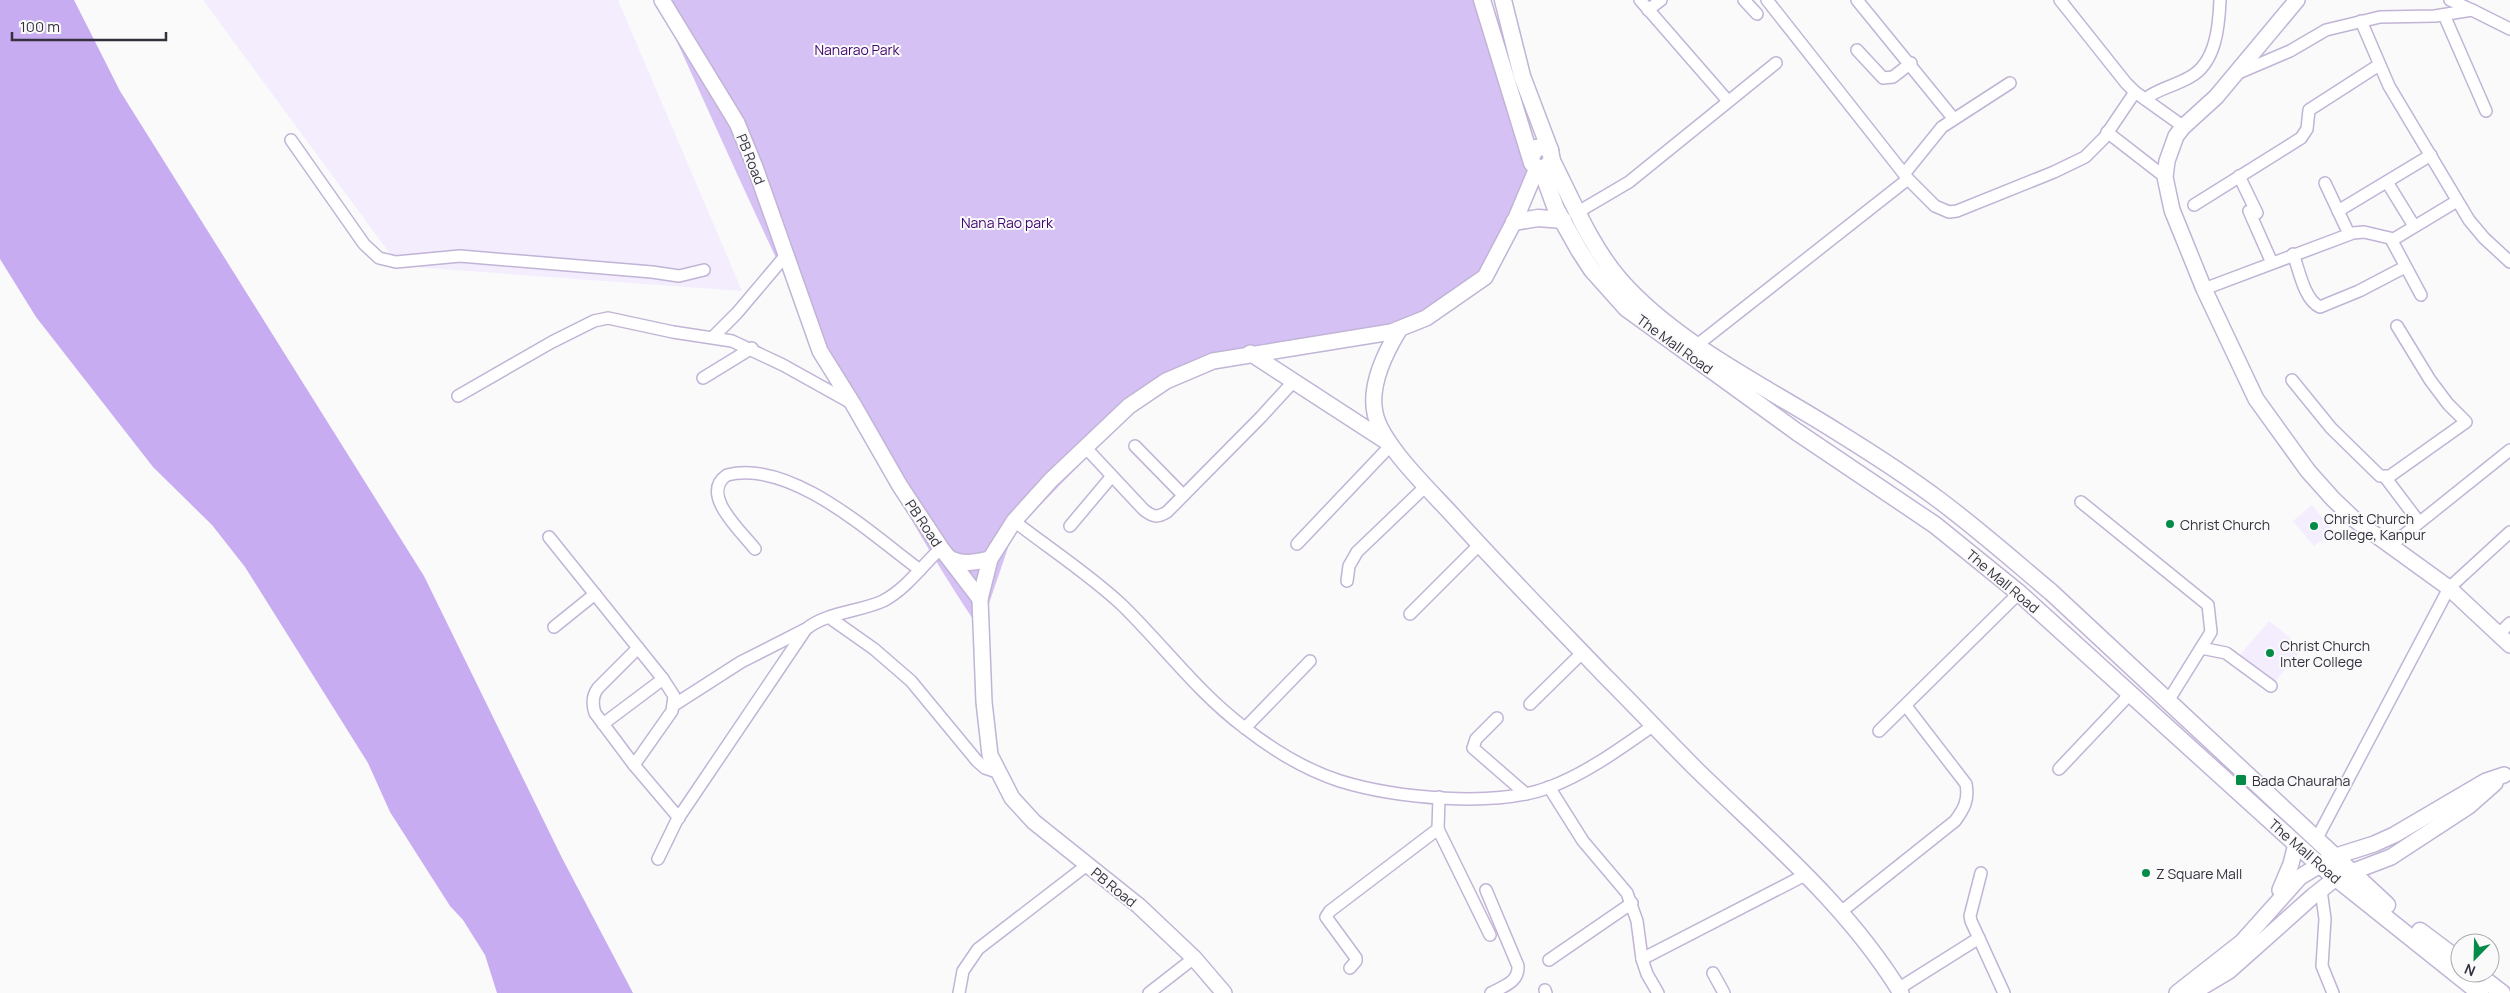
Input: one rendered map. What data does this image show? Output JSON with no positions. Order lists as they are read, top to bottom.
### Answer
{
  "streets": {
    "main road": ["The Mall Road"],
    "street": ["PB Road"]
  },
  "parks": ["Nanarao Park", "Nana Rao park"],
  "places": {
    "other": [
      "Christ Church",
      "Christ Church College, Kanpur",
      "Christ Church Inter College",
      "Z Square Mall"
    ],
    "transit": ["Bada Chauraha"]
  },
  "scale_bar": "100 m",
  "north": "bottom left"
}
